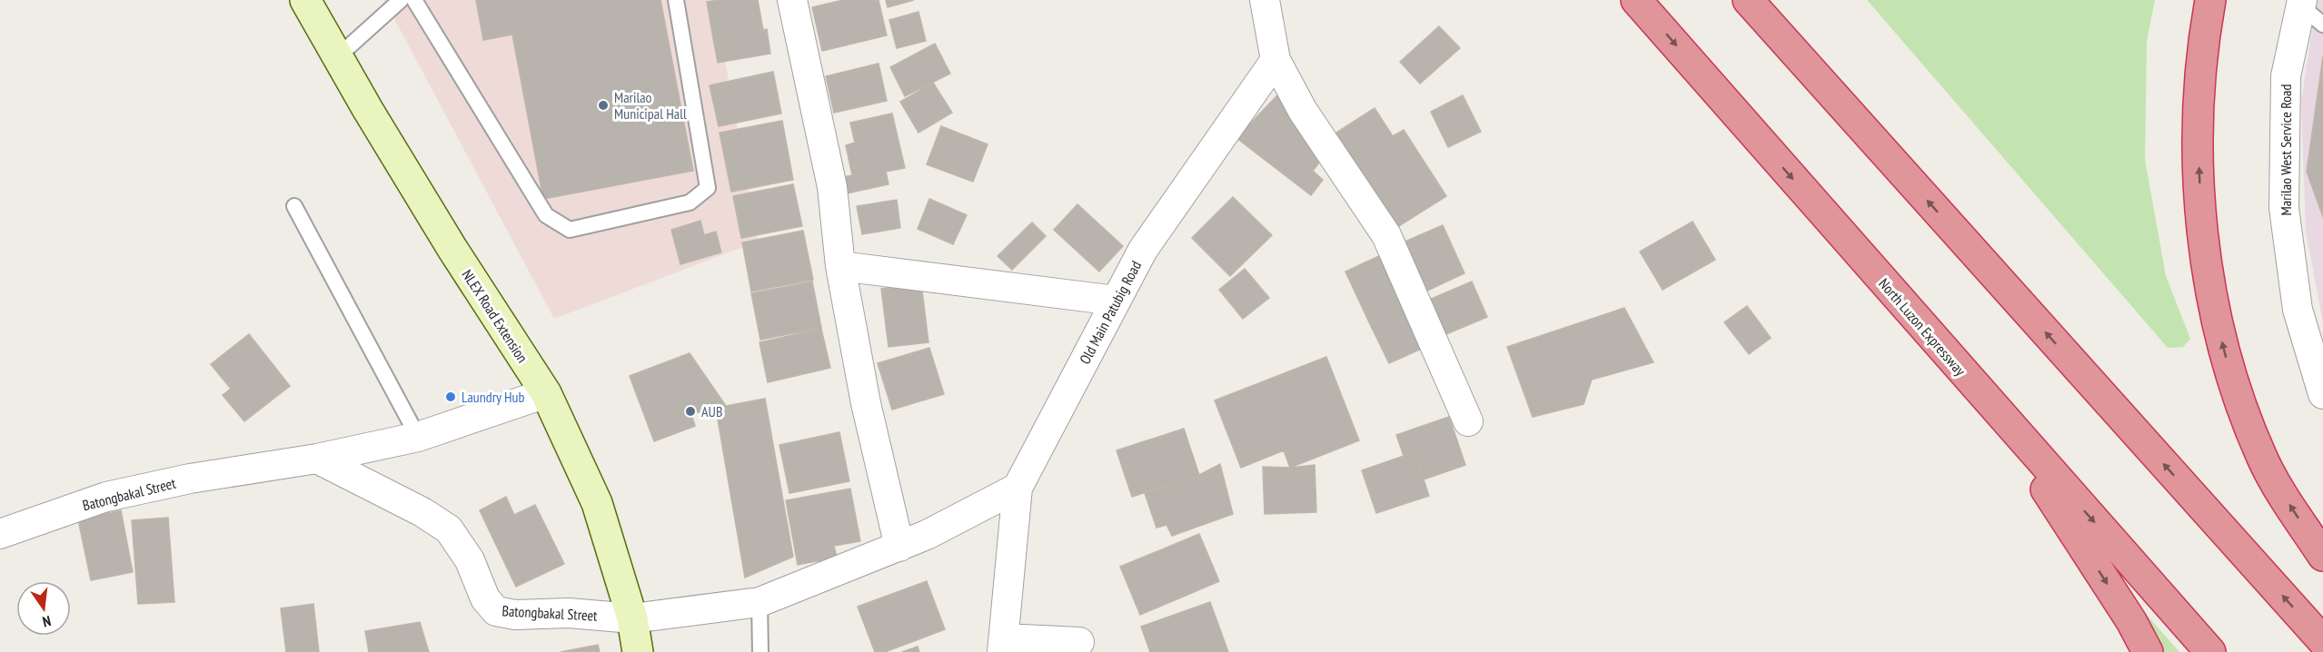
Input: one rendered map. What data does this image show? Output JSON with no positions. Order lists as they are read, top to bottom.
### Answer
{
  "streets": {
    "highway": ["North Luzon Expressway"],
    "main road": ["NLEX Road Extension"],
    "street": ["Marilao West Service Road", "Old Main Patubig Road", "Batongbakal Street"]
  },
  "crossings": [
    ["Old Main Patubig Road", "Batongbakal Street"],
    ["NLEX Road Extension", "Batongbakal Street"]
  ],
  "places": ["Marilao Municipal Hall", "Laundry Hub", "AUB"],
  "north": "bottom"
}
